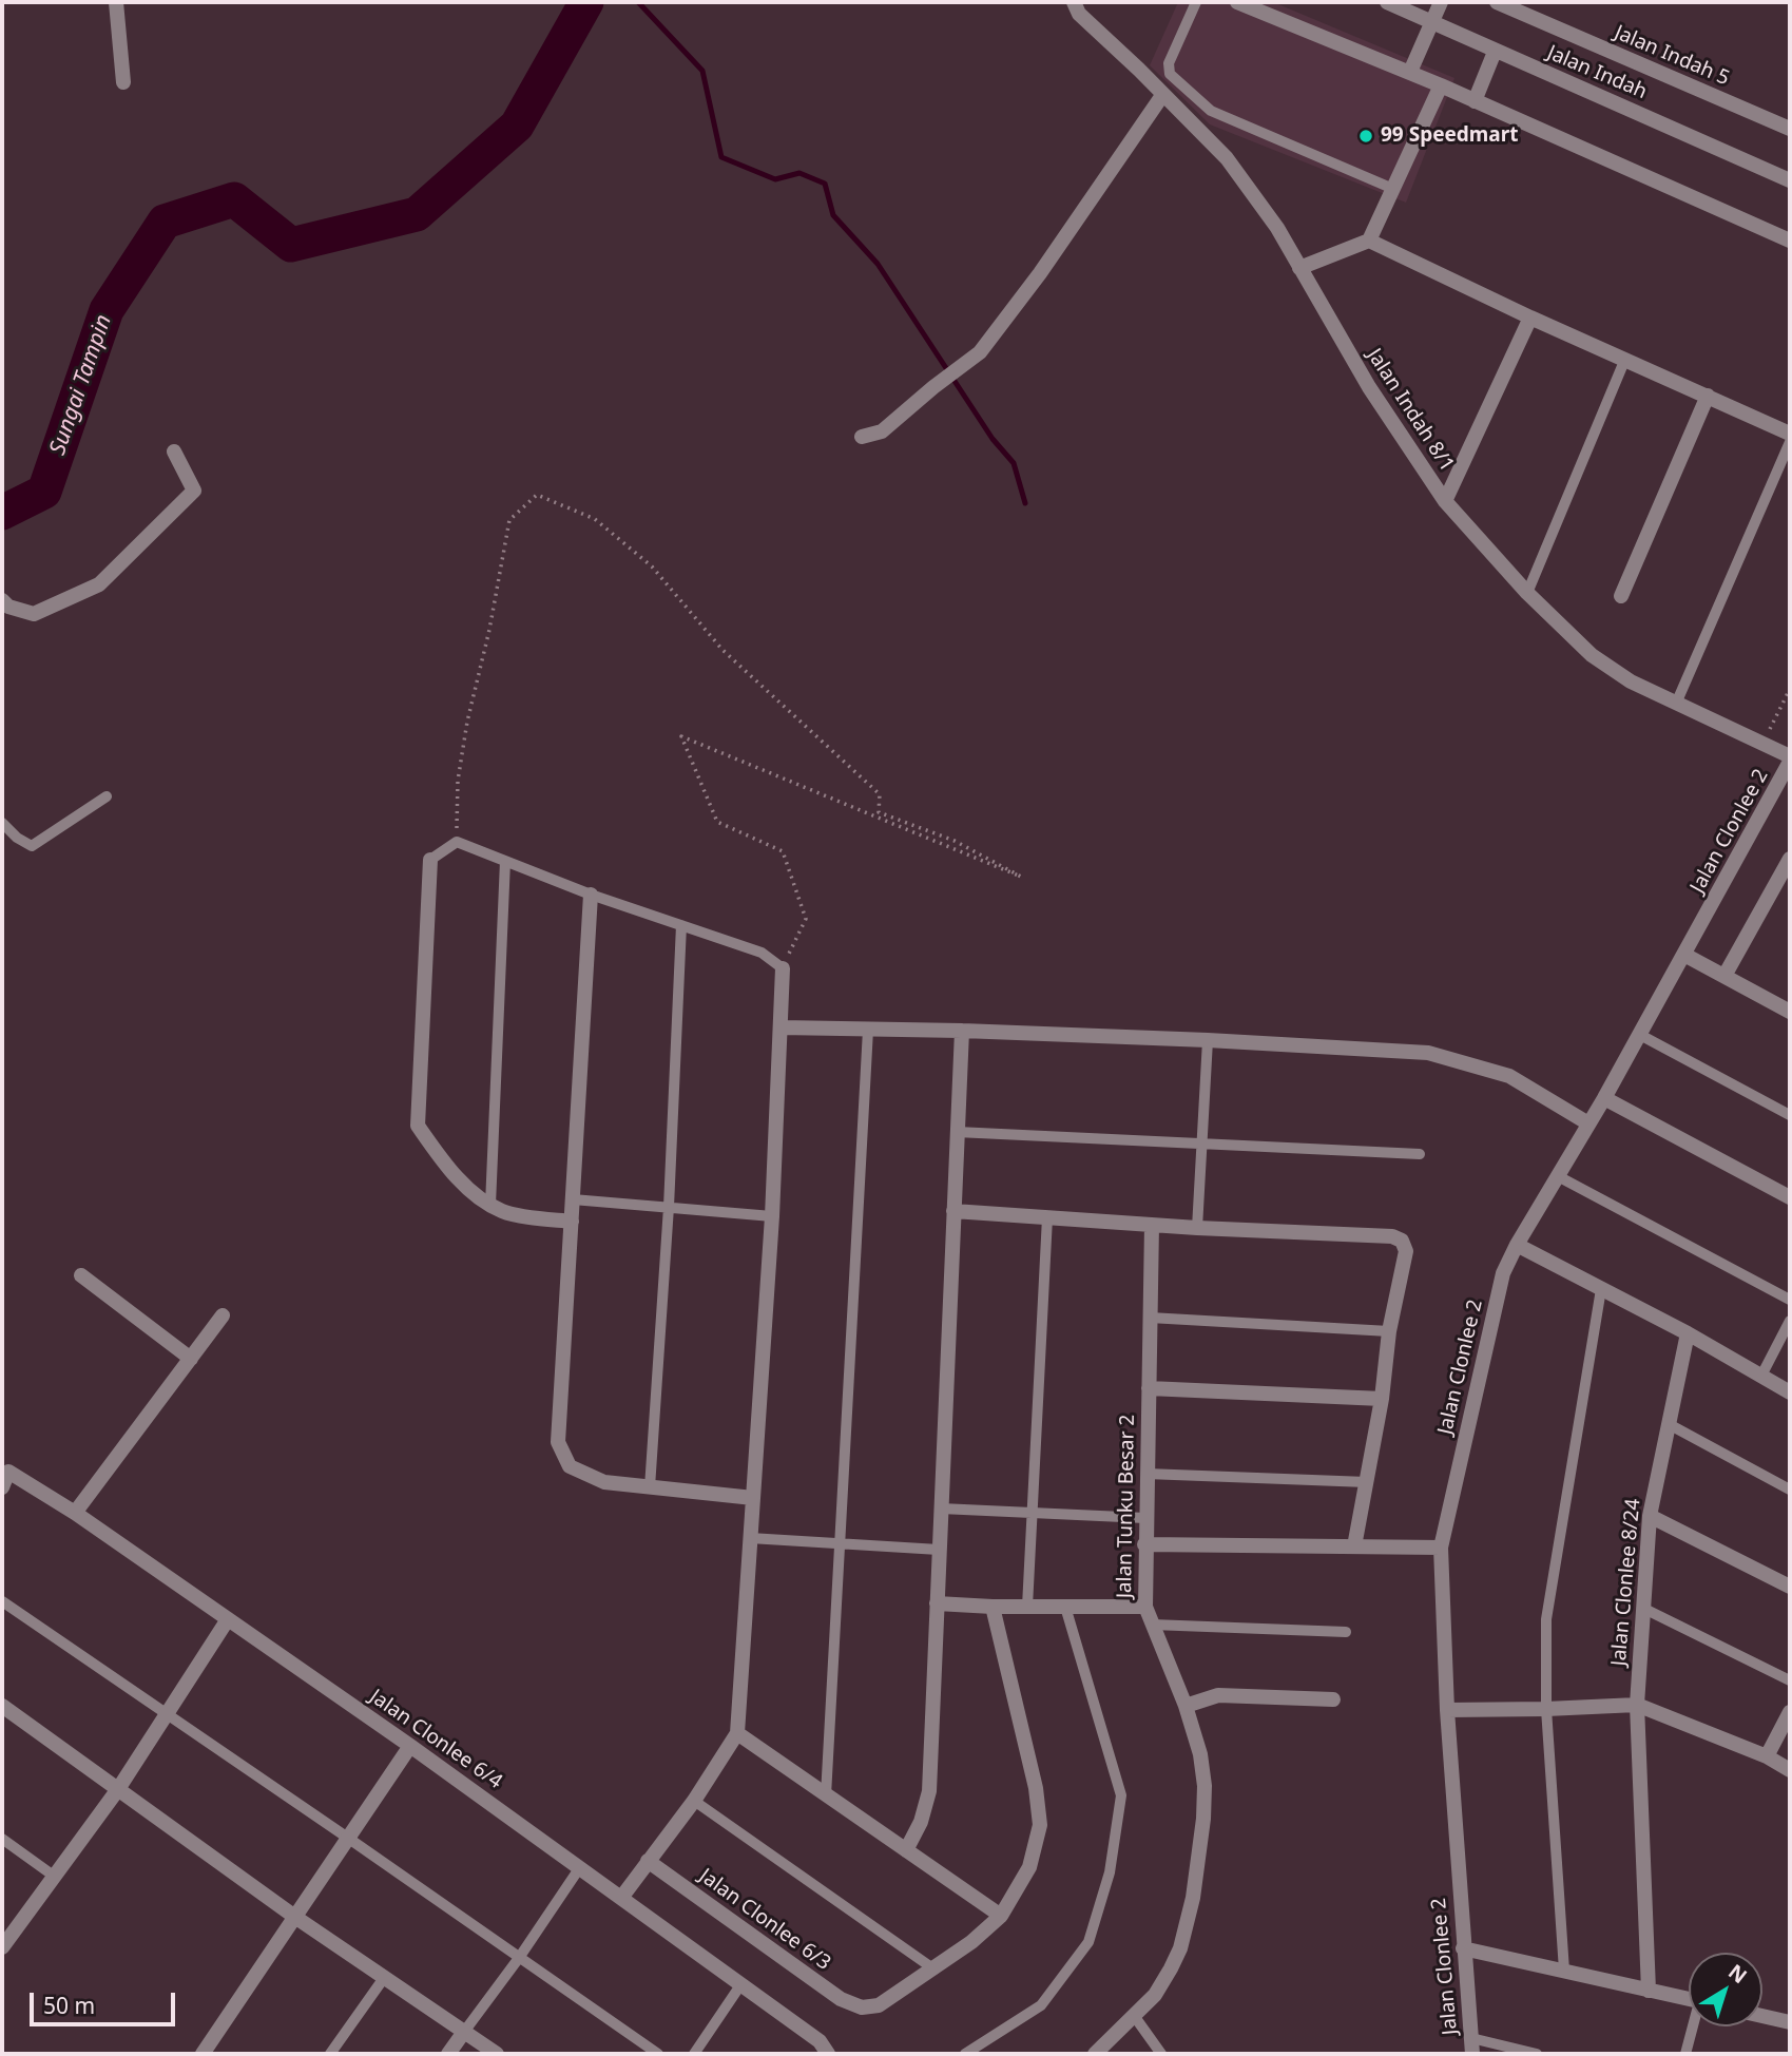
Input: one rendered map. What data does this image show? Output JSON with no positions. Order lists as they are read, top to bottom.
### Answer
{
  "streets": {
    "street": [
      "Jalan Indah 5",
      "Jalan Indah",
      "Jalan Indah 8/1",
      "Jalan Clonlee 2",
      "Jalan Tunku Besar 2",
      "Jalan Clonlee 8/24",
      "Jalan Clonlee 6/4",
      "Jalan Clonlee 6/3"
    ]
  },
  "water": ["Sungai Tampin"],
  "places": ["99 Speedmart"],
  "scale_bar": "50 m",
  "north": "top right"
}
